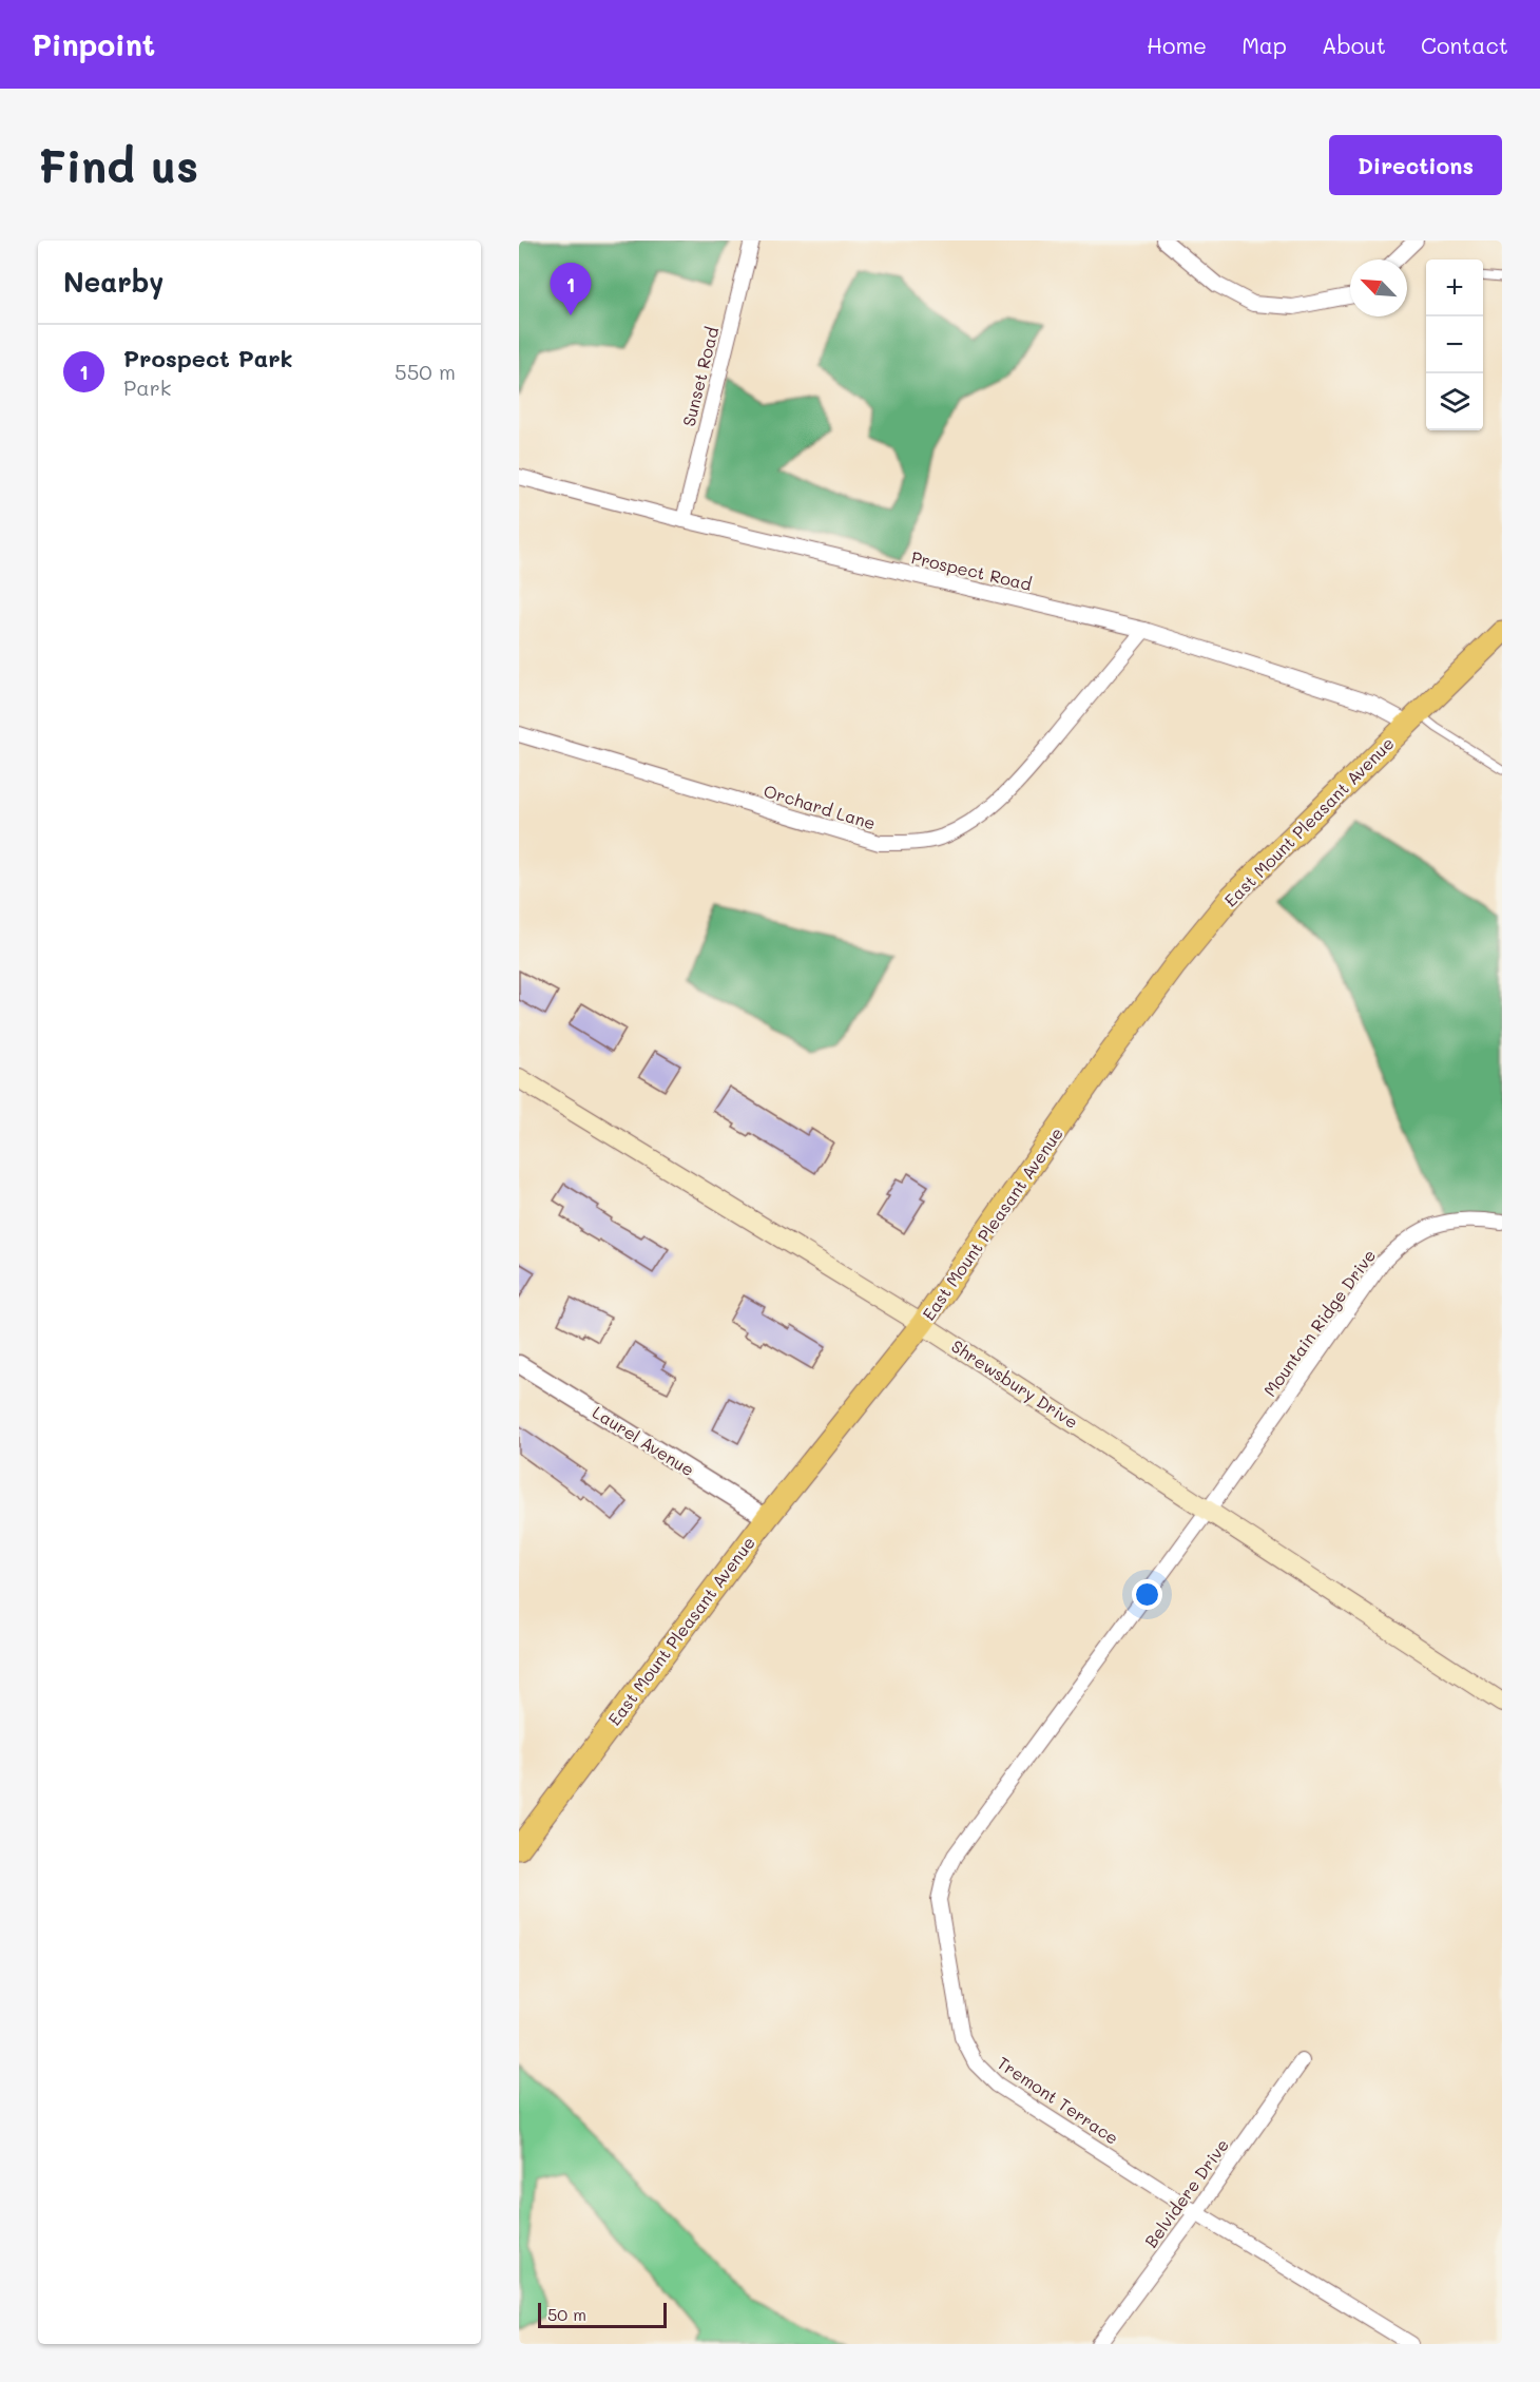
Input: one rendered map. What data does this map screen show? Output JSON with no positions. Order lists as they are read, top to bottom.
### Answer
{
  "streets": {
    "main road": ["East Mount Pleasant Avenue", "Shrewsbury Drive"],
    "street": [
      "Sunset Road",
      "Prospect Road",
      "Orchard Lane",
      "Mountain Ridge Drive",
      "Laurel Avenue",
      "Tremont Terrace",
      "Belvidere Drive"
    ]
  },
  "crossings": [
    ["Sunset Road", "Prospect Road"],
    ["Prospect Road", "Orchard Lane"],
    ["Prospect Road", "East Mount Pleasant Avenue"],
    ["East Mount Pleasant Avenue", "Shrewsbury Drive"],
    ["East Mount Pleasant Avenue", "Laurel Avenue"],
    ["Mountain Ridge Drive", "Shrewsbury Drive"],
    ["Mountain Ridge Drive", "Tremont Terrace"],
    ["Shrewsbury Drive", "Tremont Terrace"],
    ["Tremont Terrace", "Belvidere Drive"]
  ],
  "scale_bar": "50 m",
  "north": "top left",
  "page": {
    "header": "Pinpoint",
    "nav": [
      "Home",
      "Map",
      "About",
      "Contact"
    ],
    "buttons": "Directions",
    "title": "Find us",
    "heading": "Nearby",
    "map_buttons": ["+", "−"],
    "pins": "1",
    "list": [
      {
        "mark": "1",
        "name": "Prospect Park",
        "note": "Park",
        "value": "550 m"
      }
    ],
    "scale": "50 m"
  }
}
